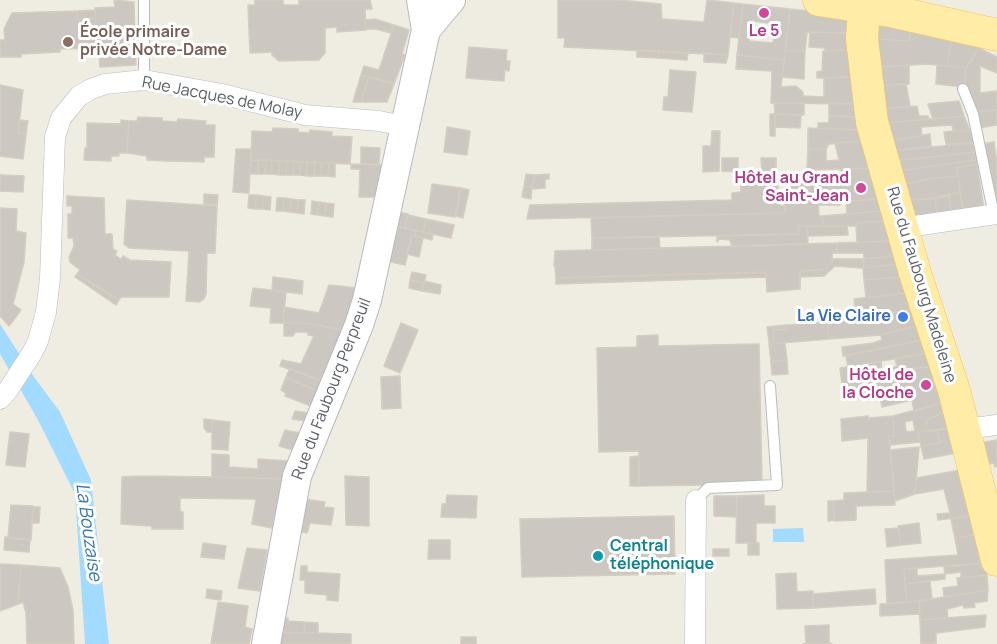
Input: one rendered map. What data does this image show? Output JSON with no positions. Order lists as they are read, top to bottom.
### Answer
{
  "streets": {
    "main road": ["Rue du Faubourg Madeleine", "Rue du Faubourg Perpreuil"],
    "street": ["Rue Jacques de Molay"]
  },
  "crossings": [
    ["Rue Jacques de Molay", "Rue du Faubourg Perpreuil"]
  ],
  "water": ["La Bouzaise"],
  "places": [
    "Le 5",
    "École primaire privée Notre-Dame",
    "Hôtel au Grand Saint-Jean",
    "La Vie Claire",
    "Hôtel de la Cloche",
    "Central téléphonique"
  ]
}
